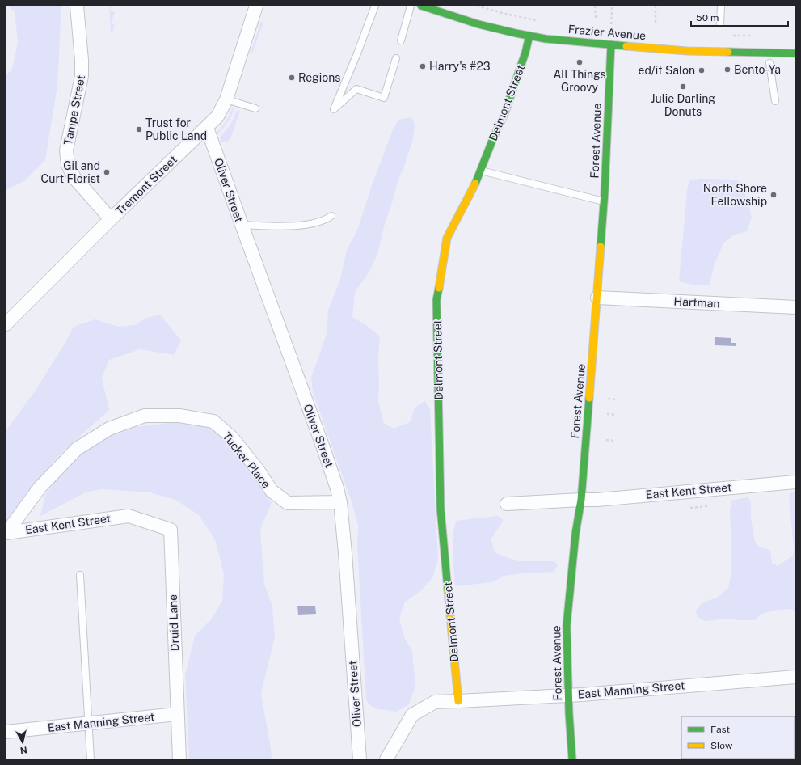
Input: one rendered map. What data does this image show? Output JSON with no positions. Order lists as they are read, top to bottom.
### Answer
{
  "streets": {
    "street": [
      "Frazier Avenue",
      "Delmont Street",
      "Tampa Street",
      "Forest Avenue",
      "Tremont Street",
      "Oliver Street",
      "Hartman",
      "Tucker Place",
      "East Kent Street",
      "Druid Lane",
      "East Manning Street"
    ]
  },
  "crossings": [
    ["Frazier Avenue", "Delmont Street"],
    ["Frazier Avenue", "Forest Avenue"],
    ["Delmont Street", "East Manning Street"],
    ["Tampa Street", "Tremont Street"],
    ["Forest Avenue", "Hartman"],
    ["Forest Avenue", "East Kent Street"],
    ["Forest Avenue", "East Manning Street"],
    ["Tremont Street", "Oliver Street"],
    ["Oliver Street", "Tucker Place"],
    ["Tucker Place", "East Kent Street"],
    ["East Kent Street", "Druid Lane"],
    ["Druid Lane", "East Manning Street"]
  ],
  "places": [
    "All Things Groovy",
    "Harry's #23",
    "Bento-Ya",
    "ed/it Salon",
    "Regions",
    "Julie Darling Donuts",
    "Trust for Public Land",
    "Gil and Curt Florist",
    "North Shore Fellowship"
  ],
  "legend": ["Fast", "Slow"],
  "scale_bar": "50 m",
  "north": "bottom"
}
